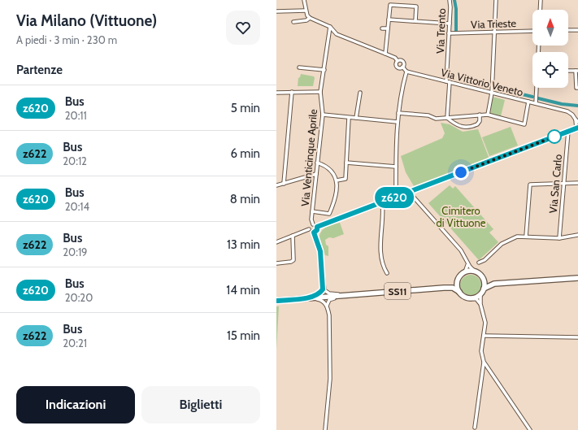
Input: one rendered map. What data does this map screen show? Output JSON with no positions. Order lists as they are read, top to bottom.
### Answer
{
  "streets": {
    "main road": ["SS11"],
    "street": [
      "Via Trieste",
      "Via Trento",
      "Via Vittorio Veneto",
      "Via Venticinque Aprile",
      "Via San Carlo"
    ]
  },
  "crossings": [
    ["Via Trieste", "Via Trento"],
    ["Via Trento", "Via Vittorio Veneto"]
  ],
  "parks": ["Cimitero di Vittuone"],
  "lines": ["bus line z620"],
  "north": "top",
  "page": {
    "heading": [
      ["Via Milano (Vittuone)", "A piedi · 3 min · 230 m"],
      "Partenze"
    ],
    "on_map": "z620",
    "list": [
      {
        "mark": "z620",
        "name": "Bus",
        "note": "20:11",
        "value": "5 min"
      },
      {
        "mark": "z622",
        "name": "Bus",
        "note": "20:12",
        "value": "6 min"
      },
      {
        "mark": "z620",
        "name": "Bus",
        "note": "20:14",
        "value": "8 min"
      },
      {
        "mark": "z622",
        "name": "Bus",
        "note": "20:19",
        "value": "13 min"
      },
      {
        "mark": "z620",
        "name": "Bus",
        "note": "20:20",
        "value": "14 min"
      },
      {
        "mark": "z622",
        "name": "Bus",
        "note": "20:21",
        "value": "15 min"
      }
    ],
    "buttons": ["Indicazioni", "Biglietti"]
  }
}
